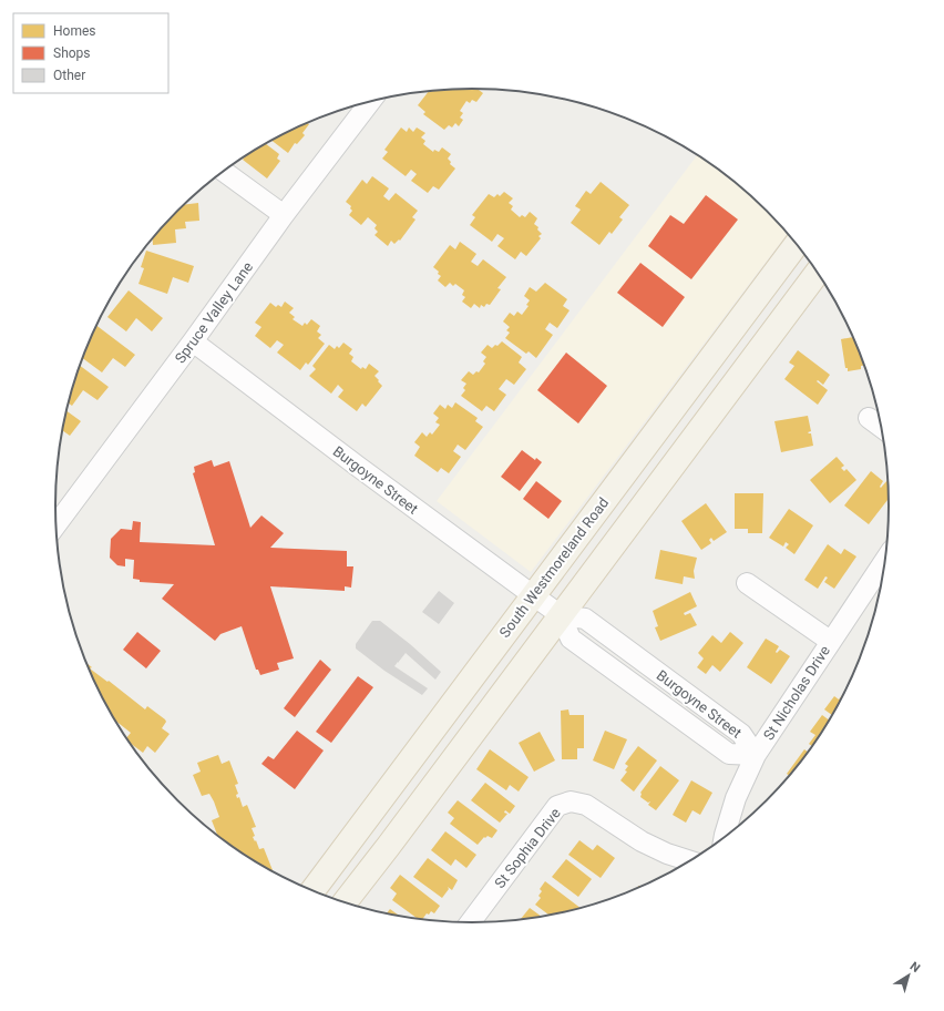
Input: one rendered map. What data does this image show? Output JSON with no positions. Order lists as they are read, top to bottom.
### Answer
{
  "streets": {
    "main road": ["South Westmoreland Road"],
    "street": [
      "Spruce Valley Lane",
      "Burgoyne Street",
      "St Nicholas Drive",
      "St Sophia Drive"
    ]
  },
  "crossings": [
    ["Spruce Valley Lane", "Burgoyne Street"],
    ["Burgoyne Street", "South Westmoreland Road"],
    ["Burgoyne Street", "St Nicholas Drive"]
  ],
  "legend": ["Homes", "Shops", "Other"],
  "north": "top right"
}
